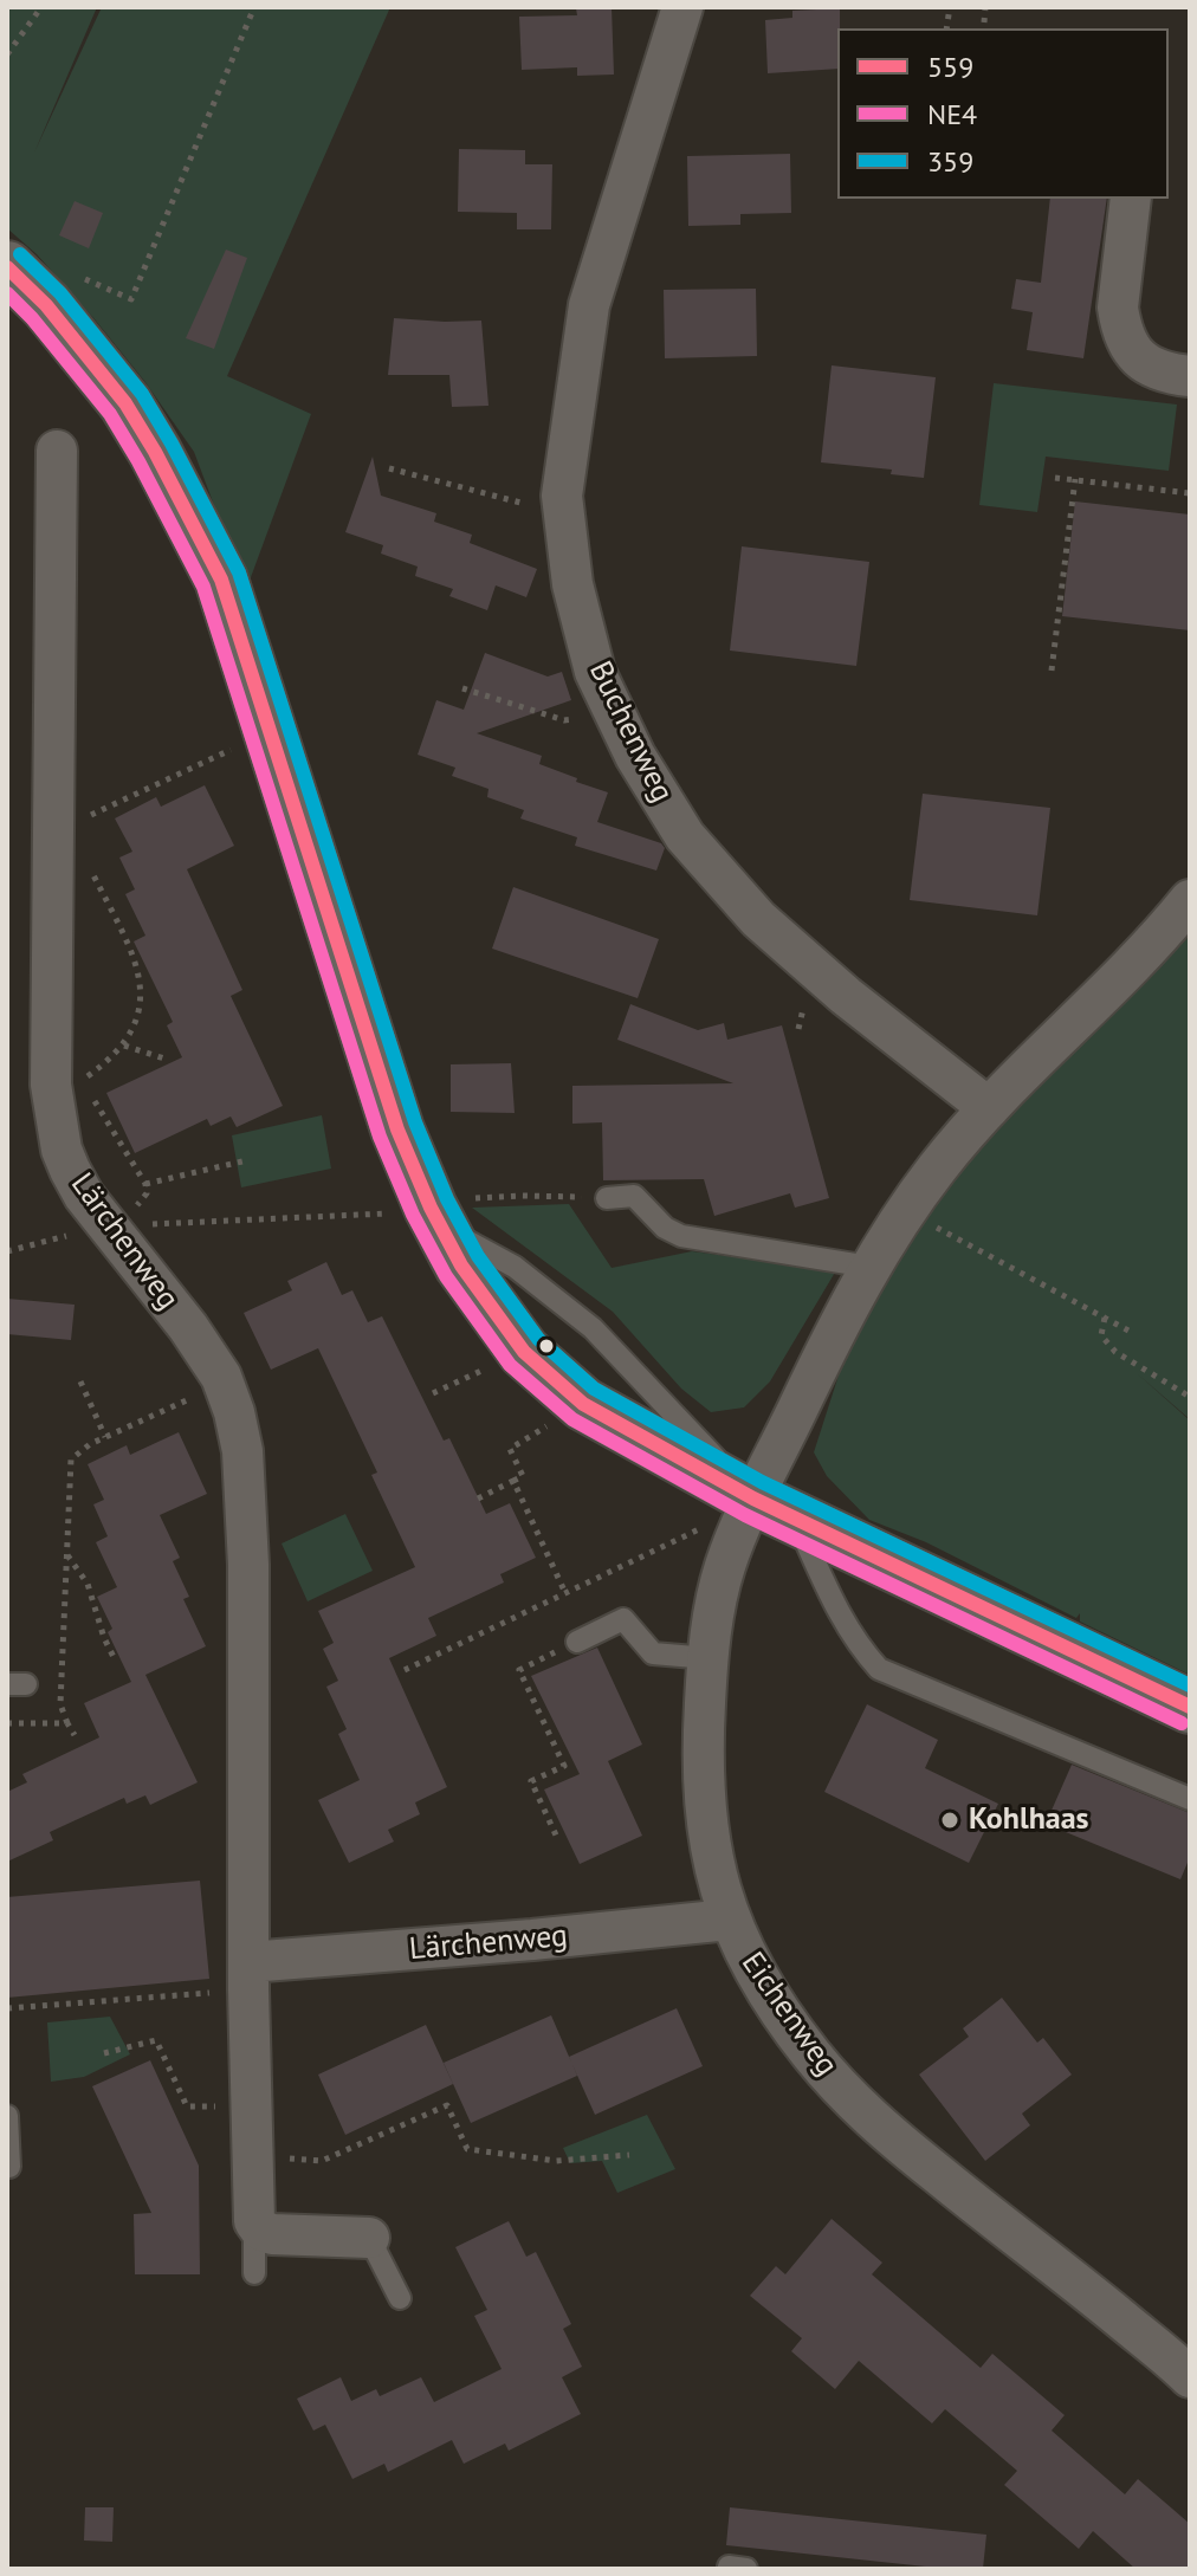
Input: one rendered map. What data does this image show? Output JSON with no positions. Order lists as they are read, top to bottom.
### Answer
{
  "streets": {
    "street": ["Buchenweg", "Lärchenweg", "Eichenweg"]
  },
  "crossings": [
    ["Buchenweg", "Eichenweg"],
    ["Lärchenweg", "Eichenweg"]
  ],
  "places": ["Kohlhaas"],
  "lines": ["transit line 359", "transit line 559", "transit line NE4"],
  "legend": ["559", "NE4", "359"]
}
